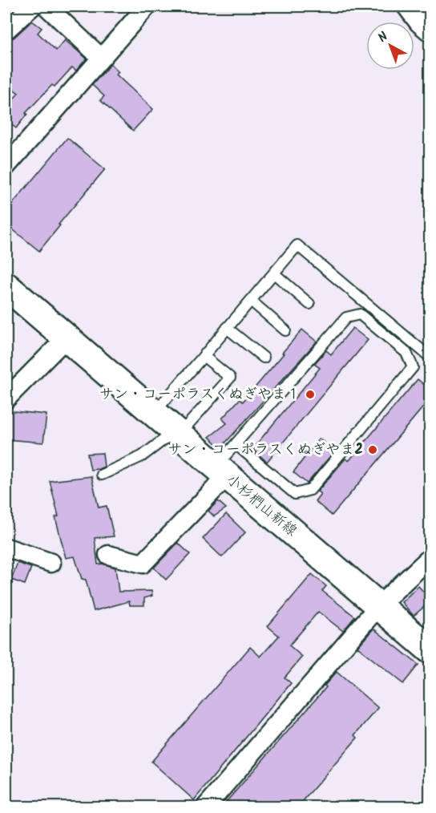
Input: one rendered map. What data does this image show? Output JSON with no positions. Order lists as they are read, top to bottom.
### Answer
{
  "streets": {
    "main road": ["小杉椚山新線"]
  },
  "places": ["サン・コーポラスくぬぎやま１", "サン・コーポラスくぬぎやま2"],
  "north": "top left"
}
